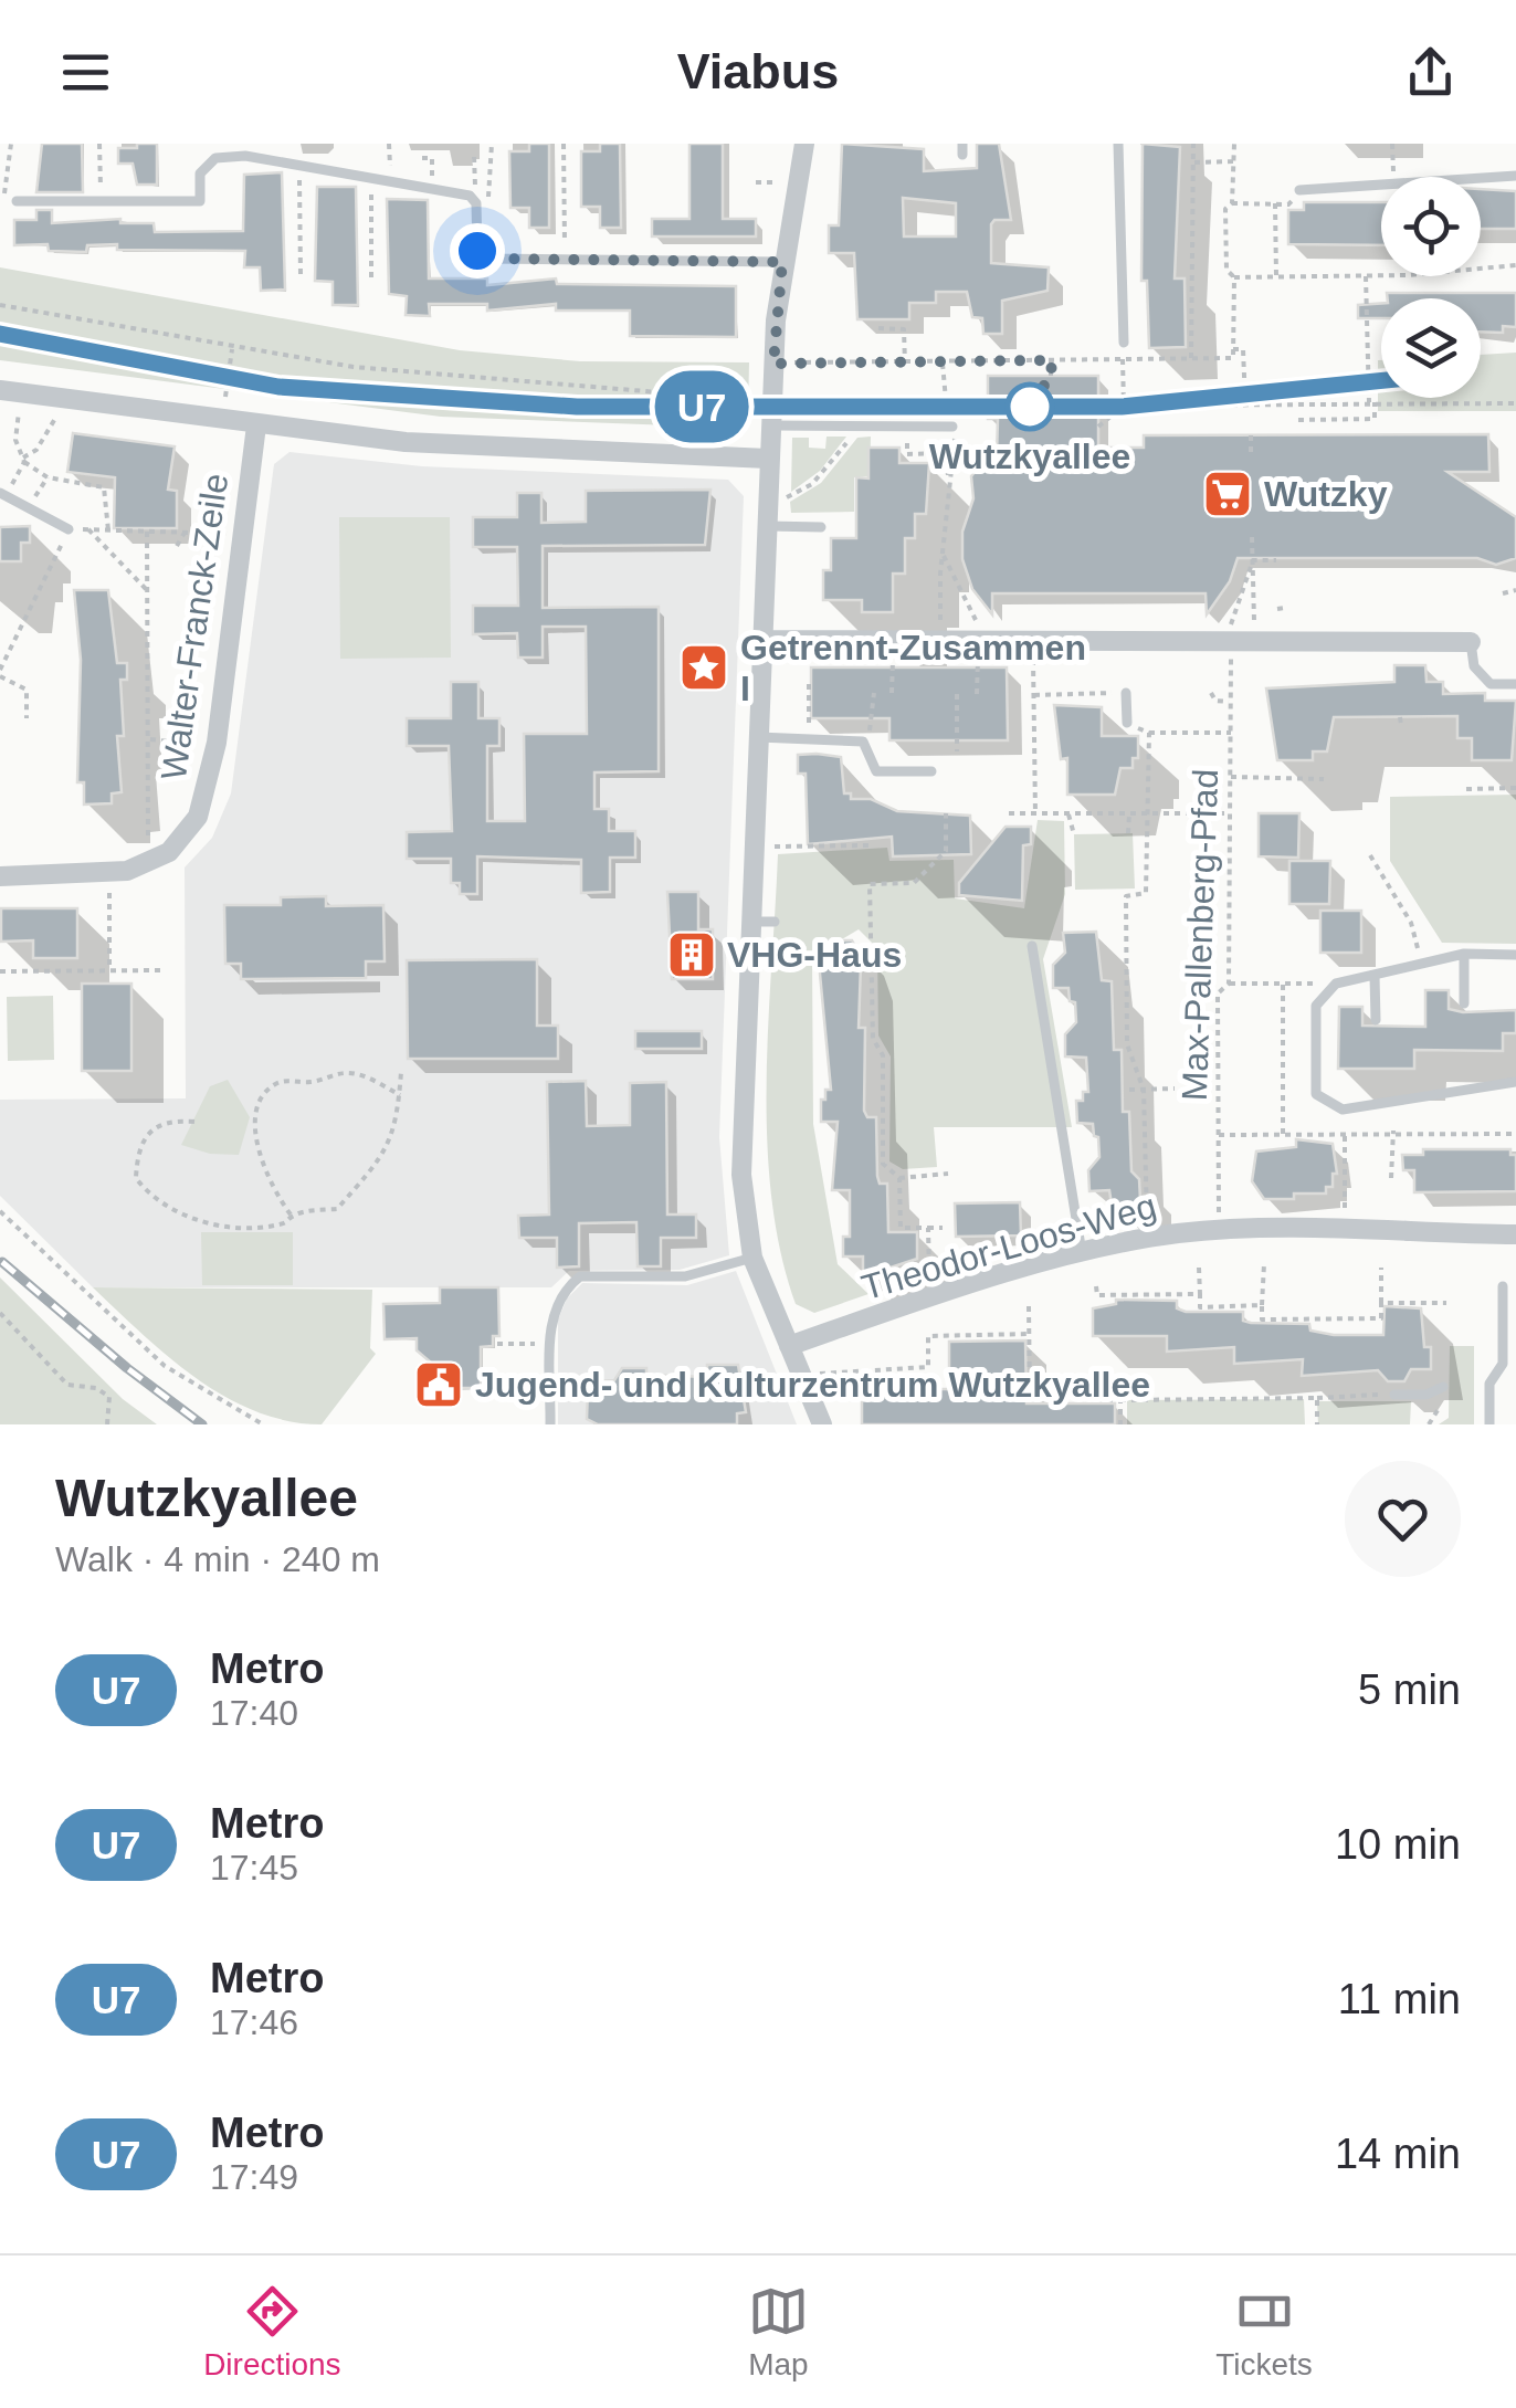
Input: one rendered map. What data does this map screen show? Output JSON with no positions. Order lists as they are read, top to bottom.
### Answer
{
  "streets": {
    "street": ["Walter-Franck-Zeile", "Theodor-Loos-Weg"],
    "path": ["Max-Pallenberg-Pfad"]
  },
  "places": {
    "other": ["Wutzkyallee"],
    "supermarket": ["Wutzky"],
    "place": ["Getrennt-Zusammen I"],
    "building": ["VHG-Haus"],
    "public building": ["Jugend- und Kulturzentrum Wutzkyallee"]
  },
  "lines": ["metro line U7"],
  "page": {
    "header": "Viabus",
    "on_map": "U7",
    "heading": ["Wutzkyallee", "Walk · 4 min · 240 m"],
    "list": [
      {
        "mark": "U7",
        "name": "Metro",
        "note": "17:40",
        "value": "5 min"
      },
      {
        "mark": "U7",
        "name": "Metro",
        "note": "17:45",
        "value": "10 min"
      },
      {
        "mark": "U7",
        "name": "Metro",
        "note": "17:46",
        "value": "11 min"
      },
      {
        "mark": "U7",
        "name": "Metro",
        "note": "17:49",
        "value": "14 min"
      }
    ],
    "tabs": ["Directions", "Map", "Tickets"]
  }
}
